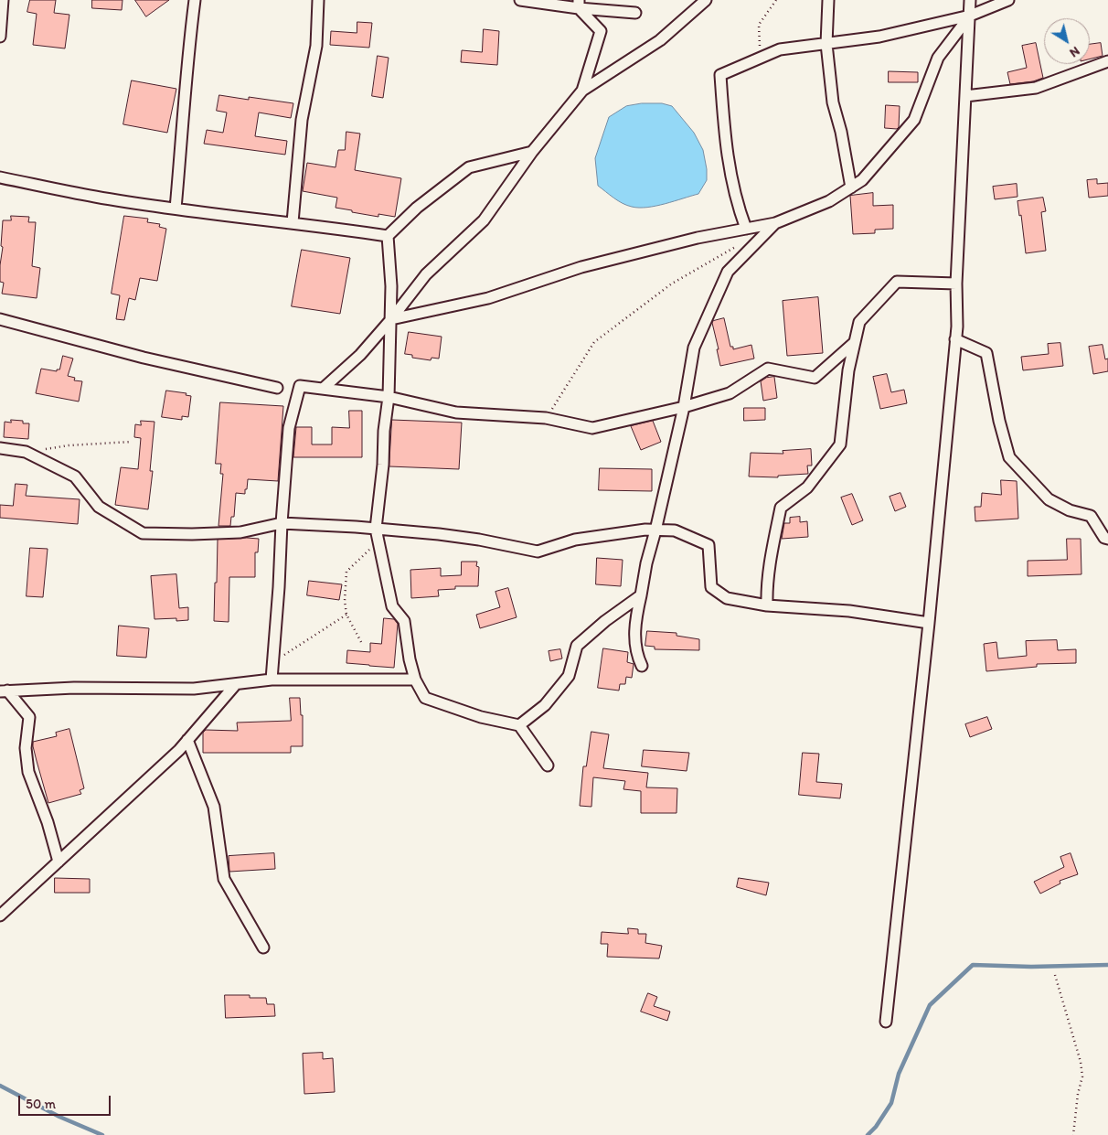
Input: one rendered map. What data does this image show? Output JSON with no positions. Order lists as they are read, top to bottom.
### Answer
{
  "scale_bar": "50 m",
  "north": "bottom right"
}
